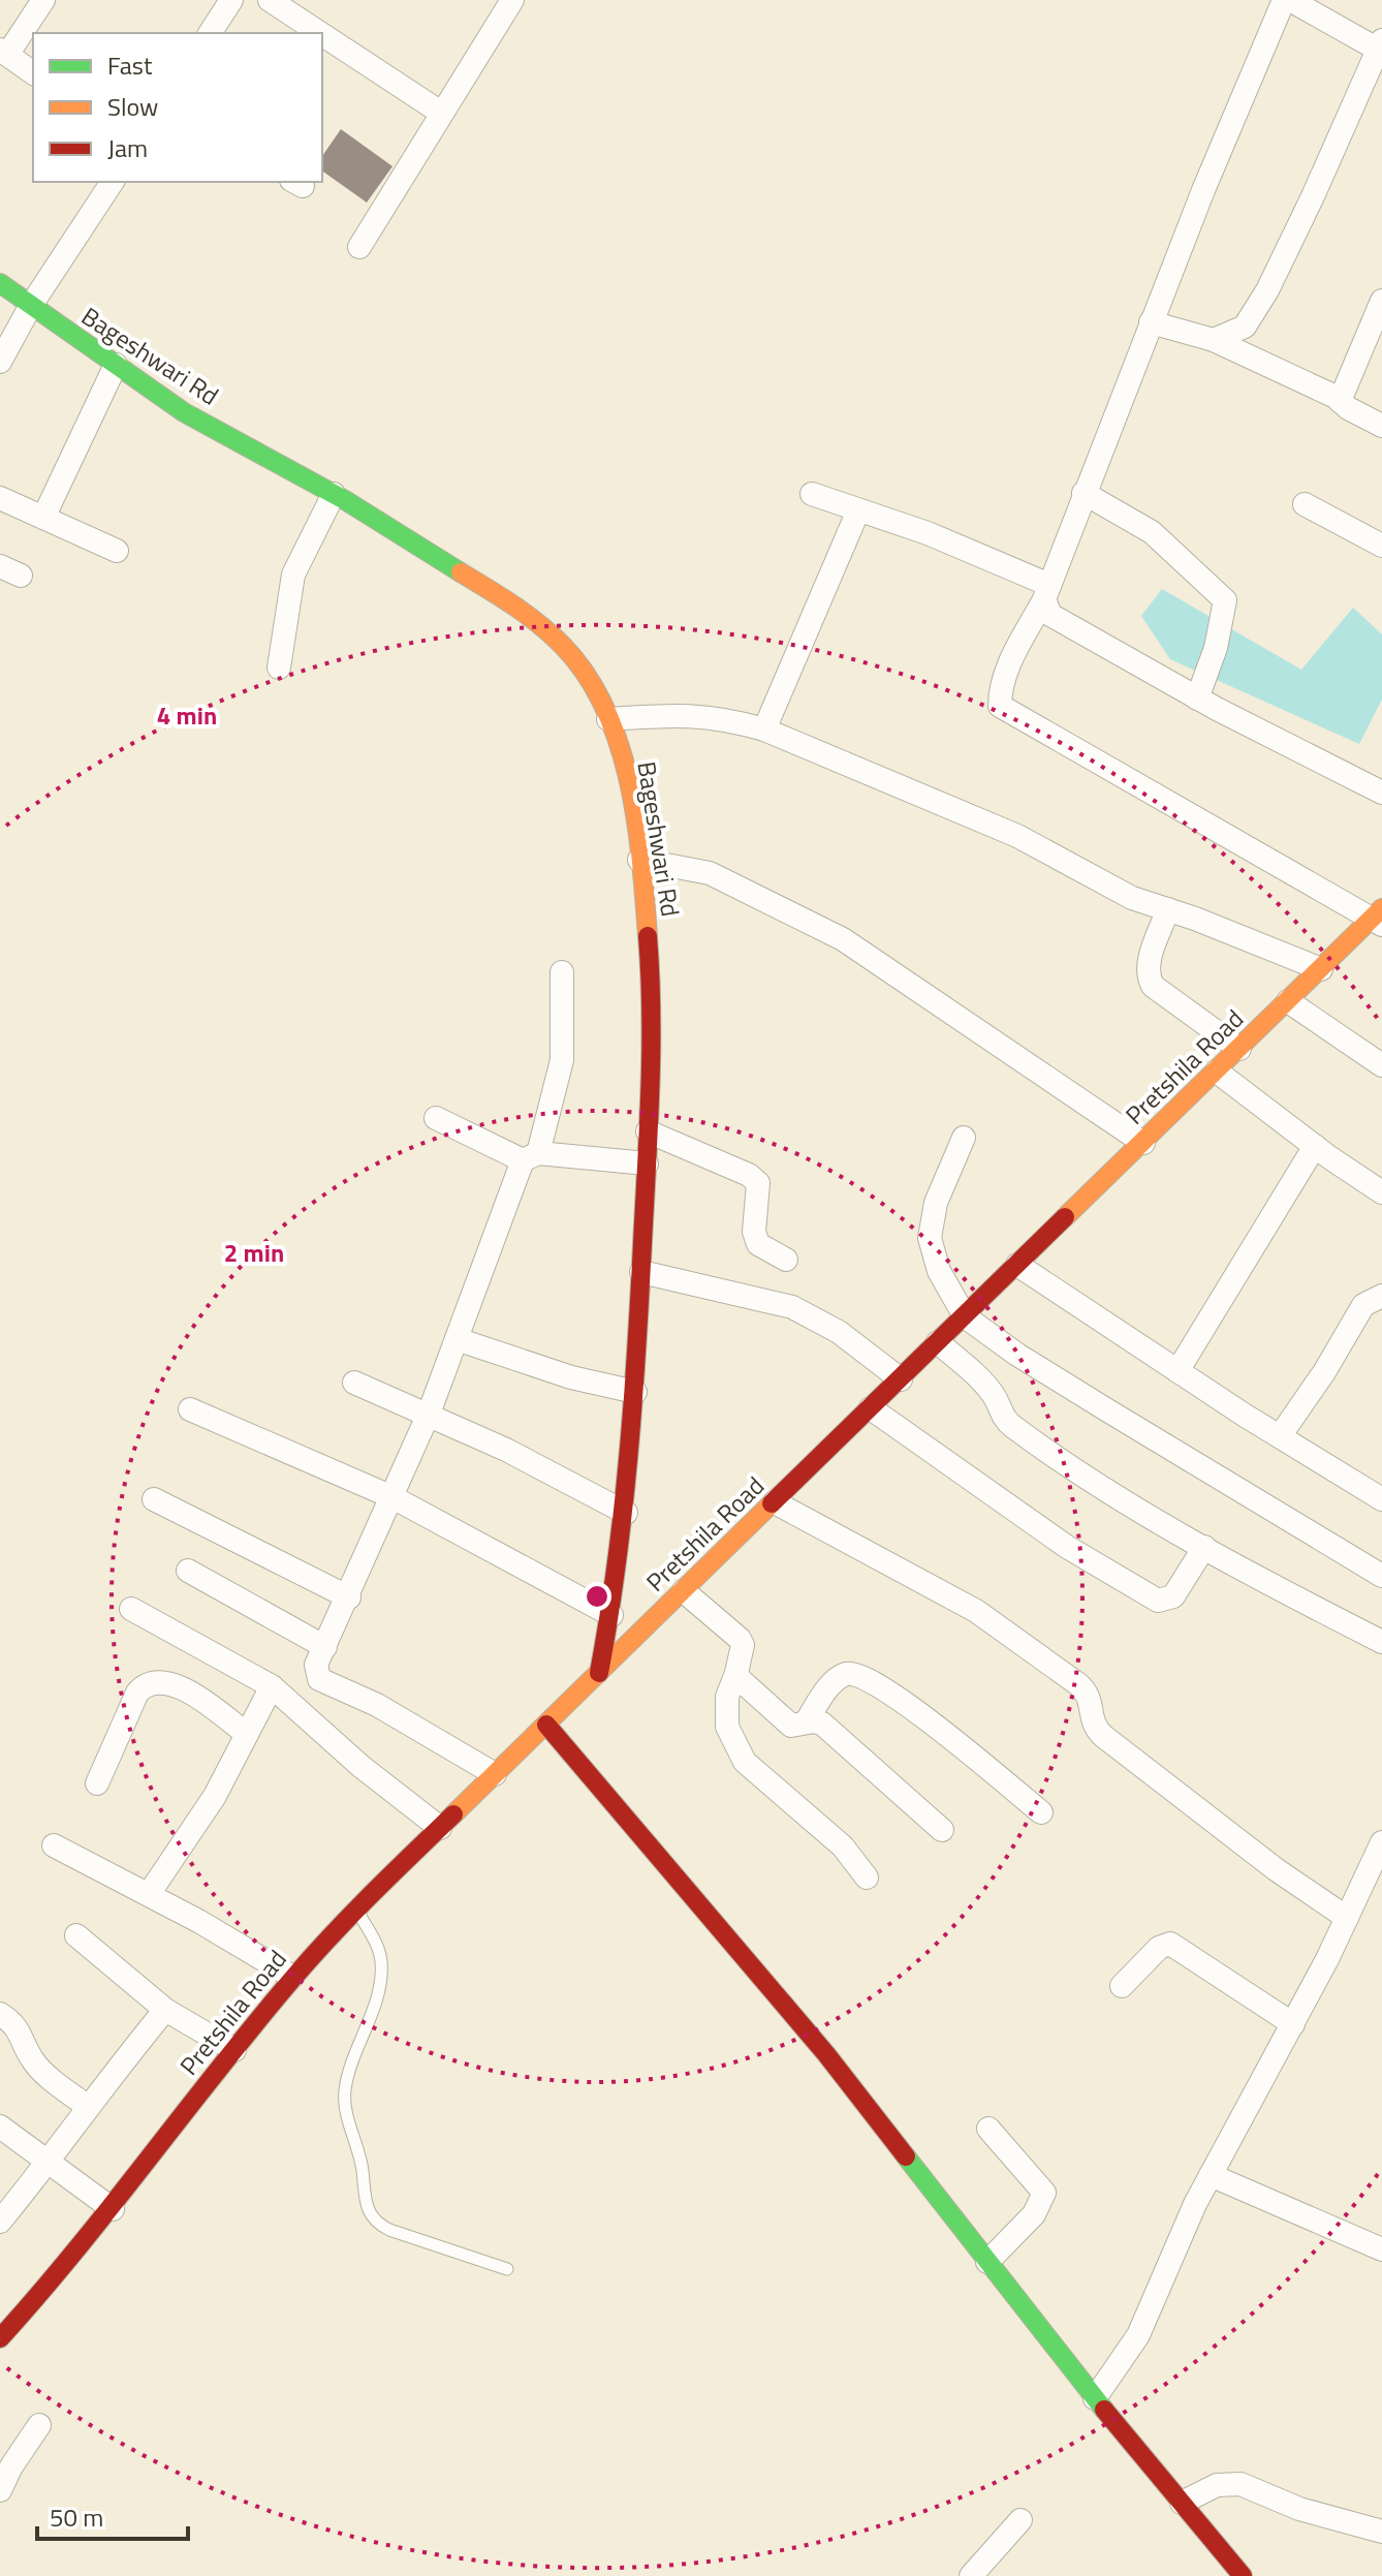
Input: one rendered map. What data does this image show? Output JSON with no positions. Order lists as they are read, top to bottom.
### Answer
{
  "streets": {
    "street": ["Bageshwari Rd", "Pretshila Road"]
  },
  "crossings": [
    ["Bageshwari Rd", "Pretshila Road"]
  ],
  "legend": ["Fast", "Slow", "Jam"],
  "scale_bar": "50 m",
  "rings": ["4 min", "2 min"]
}
